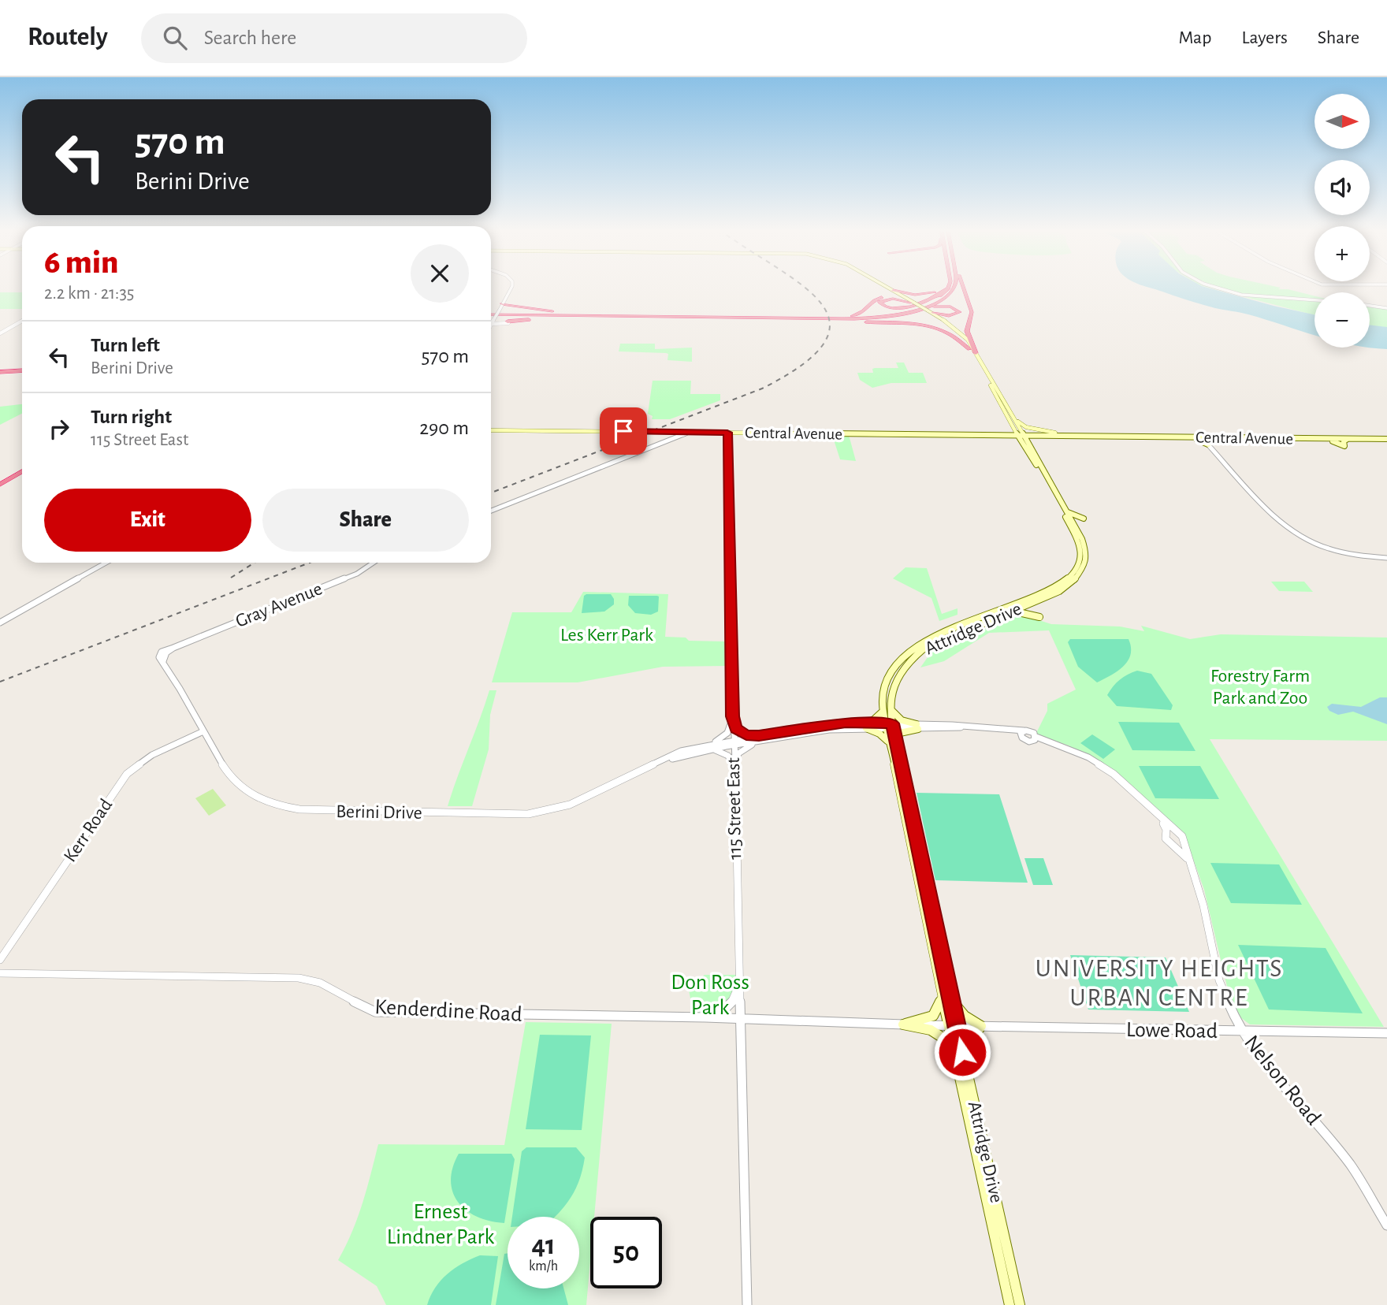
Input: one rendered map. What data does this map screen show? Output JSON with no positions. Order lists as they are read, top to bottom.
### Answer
{
  "streets": {
    "main road": ["Central Avenue", "Attridge Drive"],
    "street": [
      "Gray Avenue",
      "115 Street East",
      "Berini Drive",
      "Kerr Road",
      "Kenderdine Road",
      "Lowe Road",
      "Nelson Road"
    ]
  },
  "crossings": [
    ["Central Avenue", "Attridge Drive"],
    ["Central Avenue", "115 Street East"],
    ["Gray Avenue", "Berini Drive"],
    ["Attridge Drive", "Berini Drive"],
    ["Attridge Drive", "Kenderdine Road"],
    ["Attridge Drive", "Lowe Road"],
    ["115 Street East", "Berini Drive"],
    ["115 Street East", "Kenderdine Road"],
    ["Berini Drive", "Kerr Road"],
    ["Kenderdine Road", "Lowe Road"],
    ["Lowe Road", "Nelson Road"]
  ],
  "districts": ["UNIVERSITY HEIGHTS URBAN CENTRE"],
  "parks": [
    "Les Kerr Park",
    "Forestry Farm Park and Zoo",
    "Don Ross Park",
    "Ernest Lindner Park"
  ],
  "north": "right",
  "page": {
    "header": "Routely",
    "search": "Search here",
    "nav": ["Map", "Layers", "Share"],
    "map_buttons": ["+", "−"],
    "turn": ["570 m", "Berini Drive"],
    "heading": ["6 min", "2.2 km · 21:35"],
    "list": [
      {
        "name": "Turn left",
        "note": "Berini Drive",
        "value": "570 m"
      },
      {
        "name": "Turn right",
        "note": "115 Street East",
        "value": "290 m"
      }
    ],
    "buttons": ["Exit", "Share"],
    "speed": "41 km/h",
    "limit": "50"
  }
}
